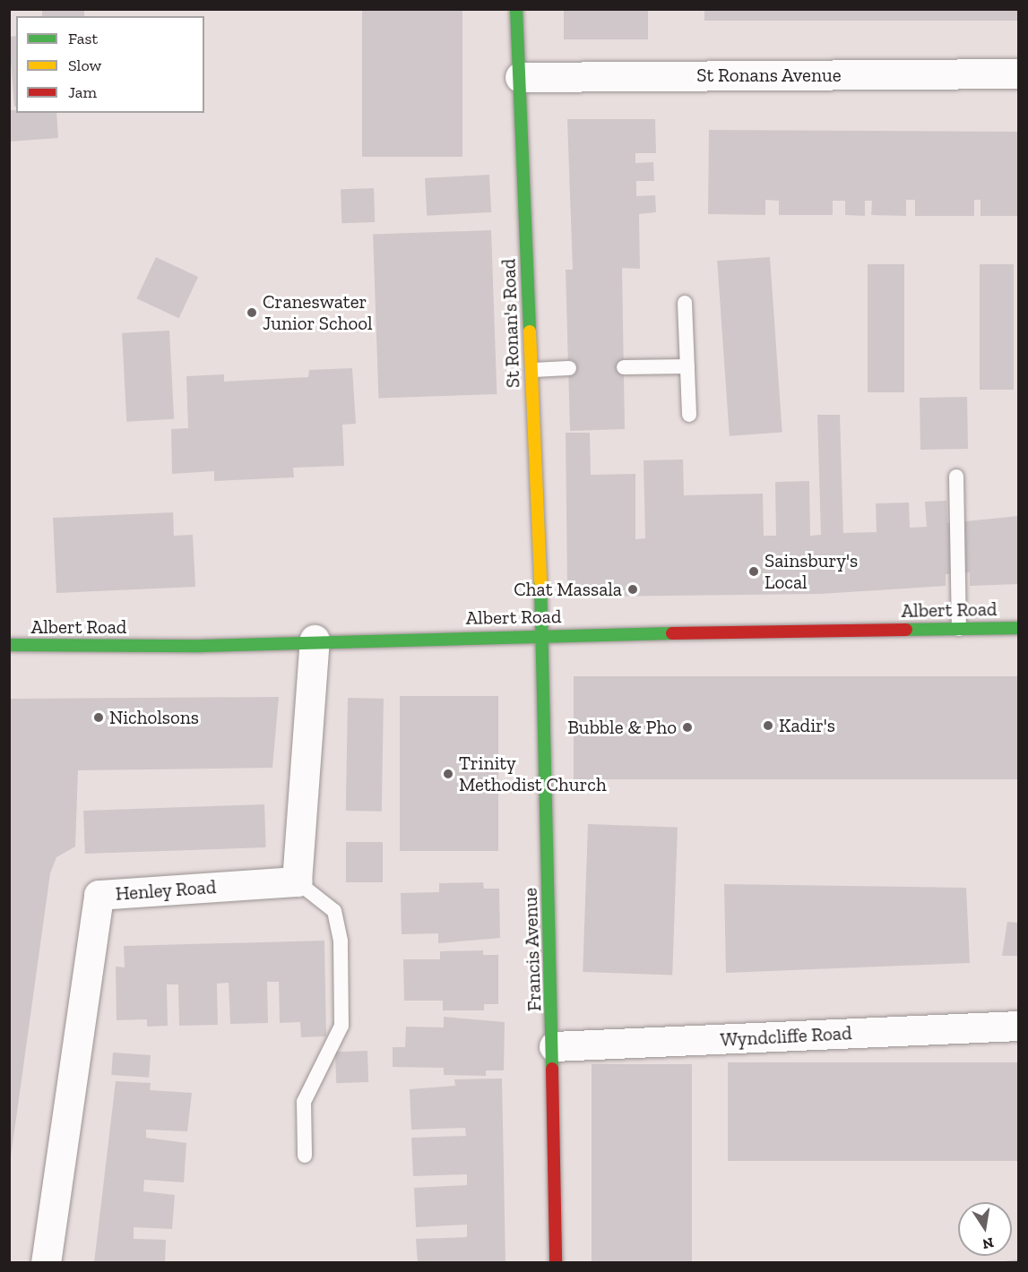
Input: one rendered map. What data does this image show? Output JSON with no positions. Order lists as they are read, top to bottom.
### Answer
{
  "streets": {
    "street": [
      "St Ronans Avenue",
      "St Ronan's Road",
      "Albert Road",
      "Henley Road",
      "Francis Avenue",
      "Wyndcliffe Road"
    ]
  },
  "crossings": [
    ["St Ronans Avenue", "St Ronan's Road"],
    ["St Ronan's Road", "Albert Road"],
    ["St Ronan's Road", "Francis Avenue"],
    ["Albert Road", "Francis Avenue"],
    ["Francis Avenue", "Wyndcliffe Road"]
  ],
  "places": [
    "Craneswater Junior School",
    "Sainsbury's Local",
    "Chat Massala",
    "Nicholsons",
    "Kadir's",
    "Bubble & Pho",
    "Trinity Methodist Church"
  ],
  "legend": ["Fast", "Slow", "Jam"],
  "north": "bottom"
}
